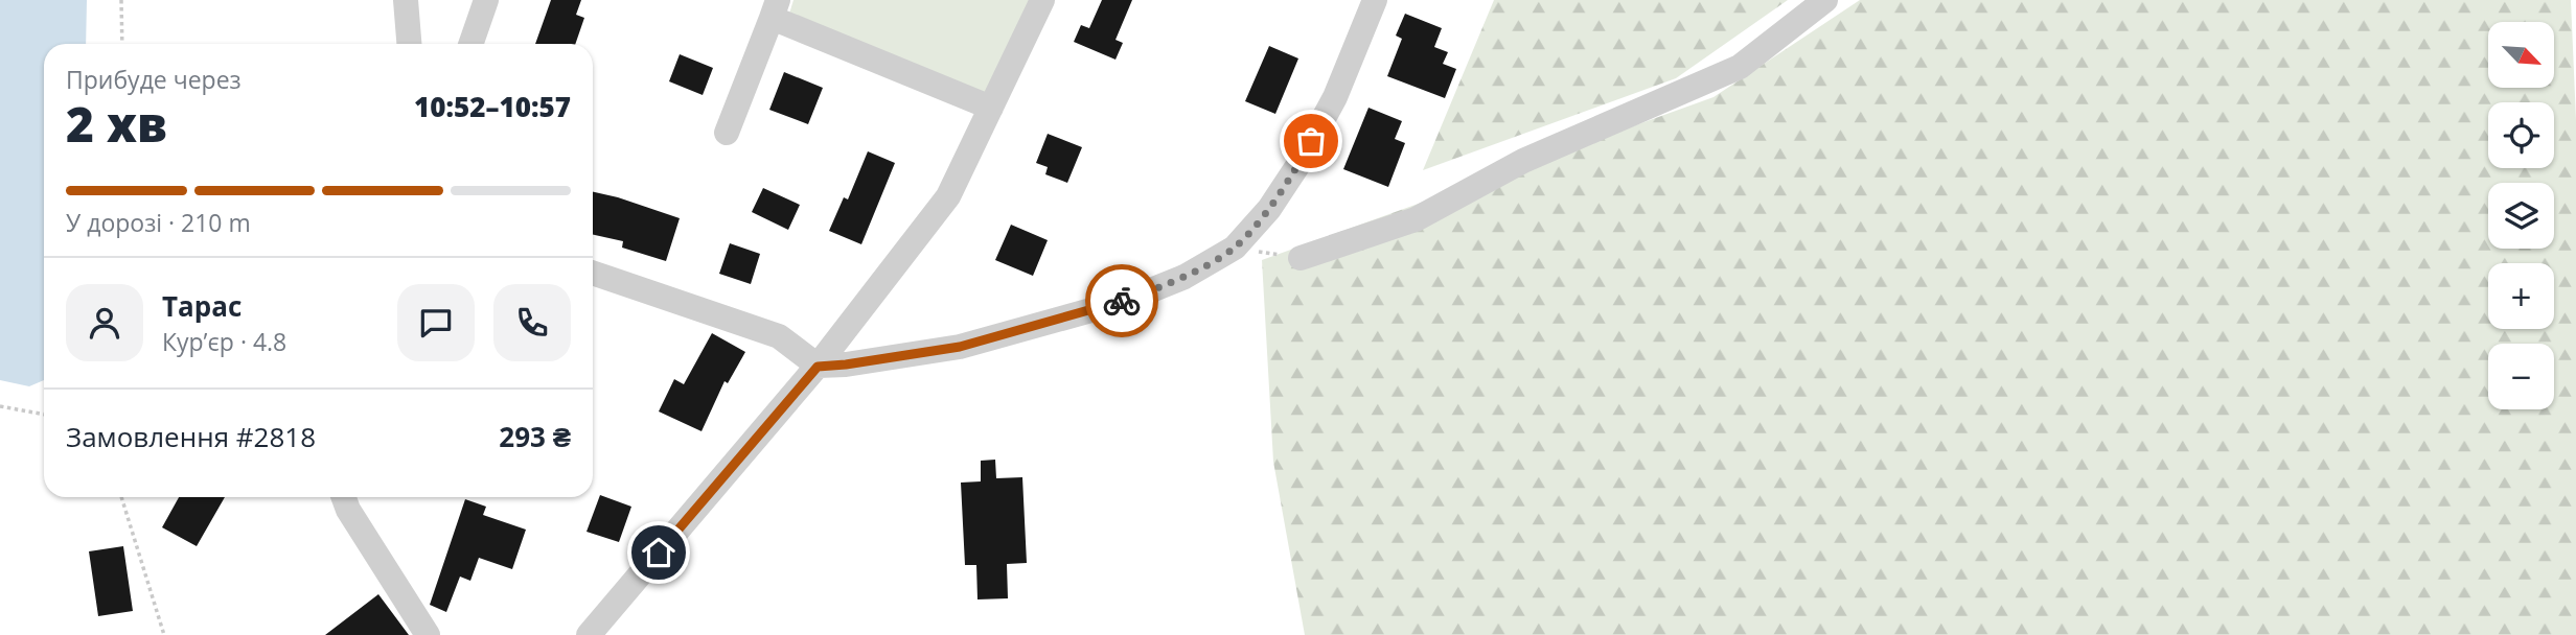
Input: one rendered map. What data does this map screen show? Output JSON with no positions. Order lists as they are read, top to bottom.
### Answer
{
  "north": "bottom right",
  "page": {
    "map_buttons": ["+", "−"],
    "heading": ["2 хв", "Прибуде через", "10:52–10:57"],
    "panel": [
      "Тарас",
      "Кур’єр · 4.8",
      "Замовлення #2818",
      "293 ₴"
    ],
    "bar": "У дорозі · 210 m"
  }
}
